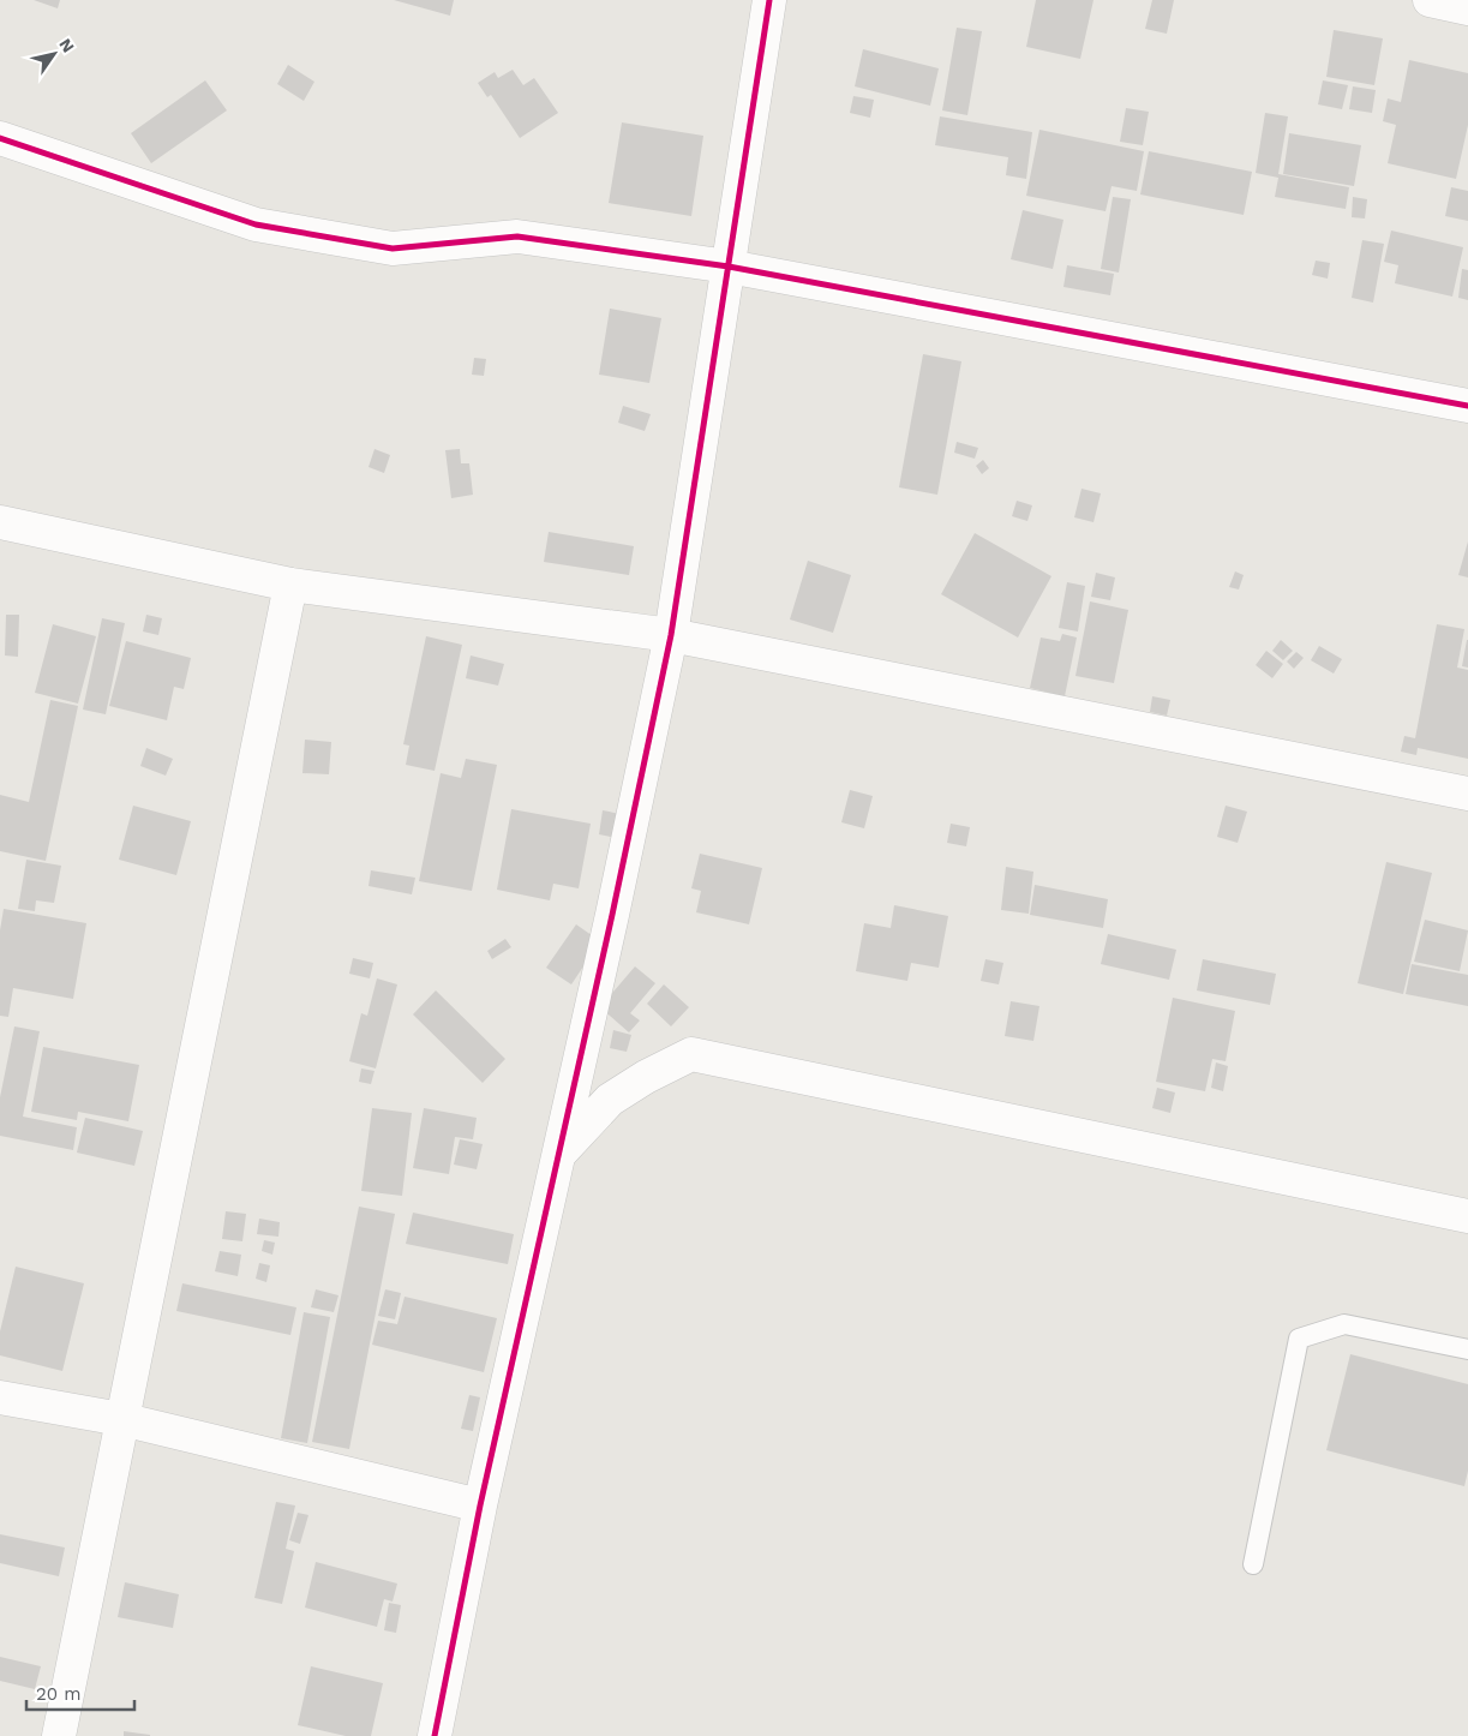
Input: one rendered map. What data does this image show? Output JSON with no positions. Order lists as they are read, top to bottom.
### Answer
{
  "scale_bar": "20 m",
  "north": "top right"
}
